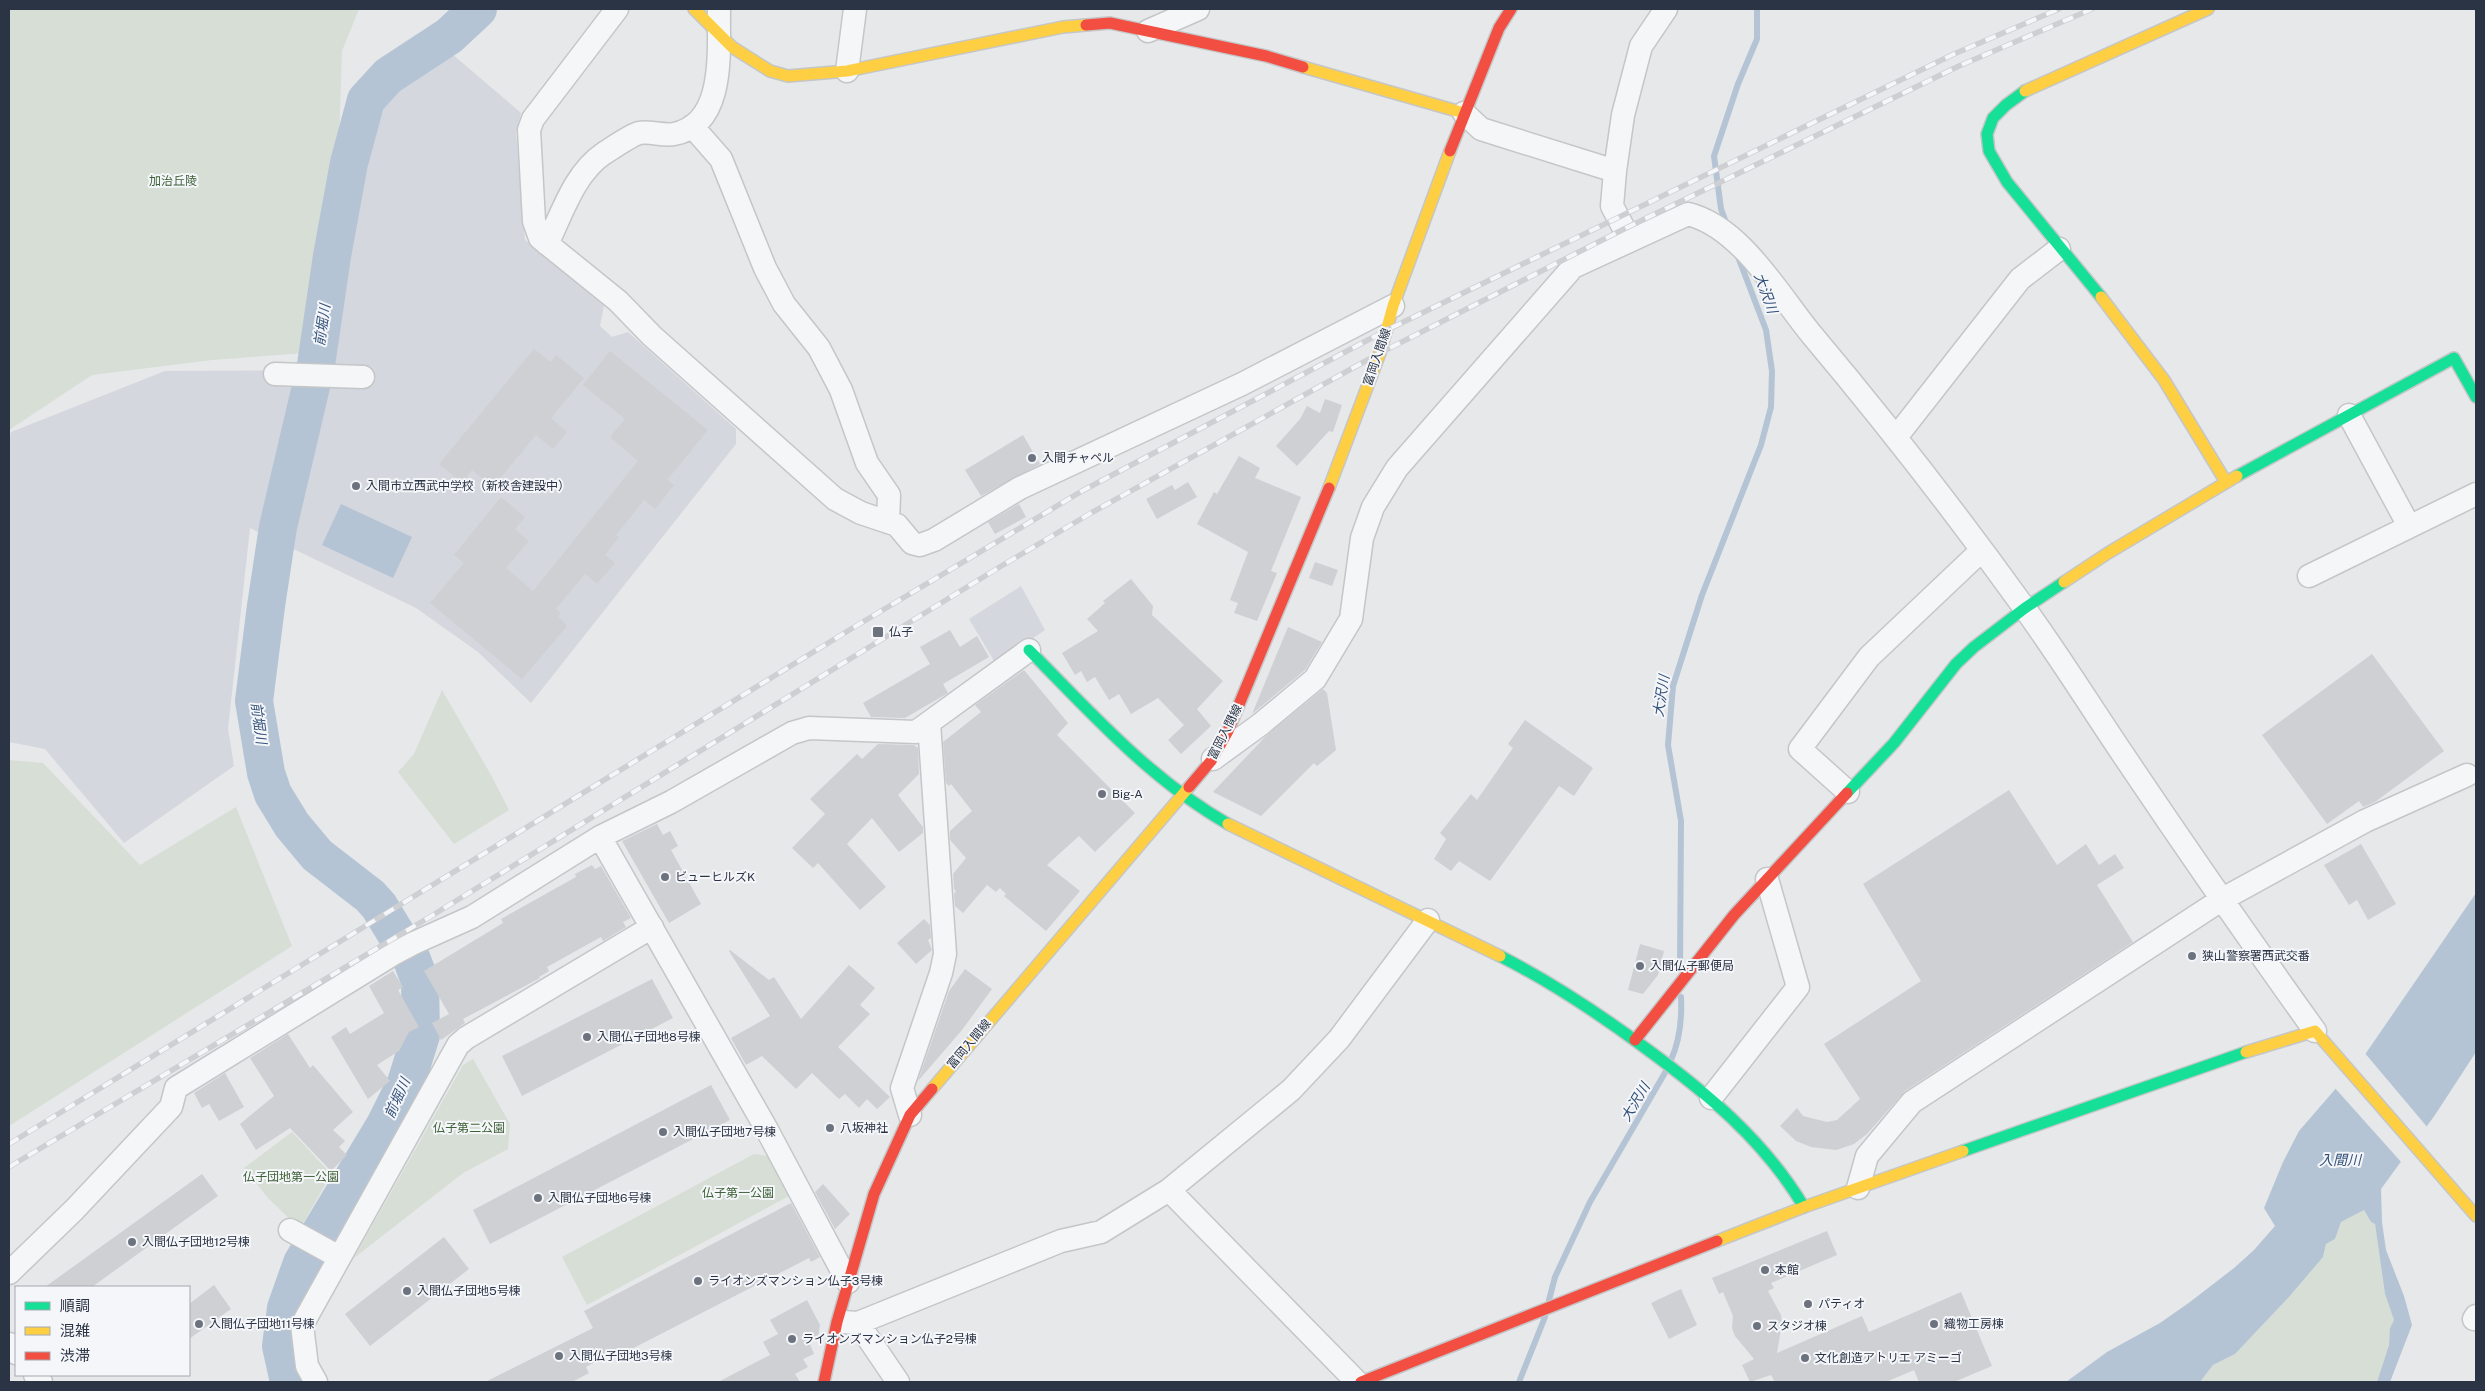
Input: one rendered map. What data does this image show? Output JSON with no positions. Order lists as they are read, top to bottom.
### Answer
{
  "streets": {
    "street": ["富岡入間線"]
  },
  "water": ["大沢川", "前堀川", "入間川"],
  "parks": [
    "加治丘陵",
    "仏子第二公園",
    "仏子団地第一公園",
    "仏子第一公園"
  ],
  "places": {
    "other": [
      "入間チャペル",
      "入間市立西武中学校（新校舎建設中）",
      "Big-A",
      "ビューヒルズK",
      "狭山警察署西武交番",
      "入間仏子郵便局",
      "入間仏子団地8号棟",
      "八坂神社",
      "入間仏子団地7号棟",
      "入間仏子団地6号棟",
      "入間仏子団地12号棟",
      "本館",
      "ライオンズマンション仏子3号棟",
      "入間仏子団地5号棟",
      "パティオ",
      "入間仏子団地11号棟",
      "織物工房棟",
      "スタジオ棟",
      "ライオンズマンション仏子2号棟",
      "入間仏子団地3号棟",
      "文化創造アトリエ アミーゴ"
    ],
    "transit": ["仏子"]
  },
  "legend": ["順調", "混雑", "渋滞"]
}
